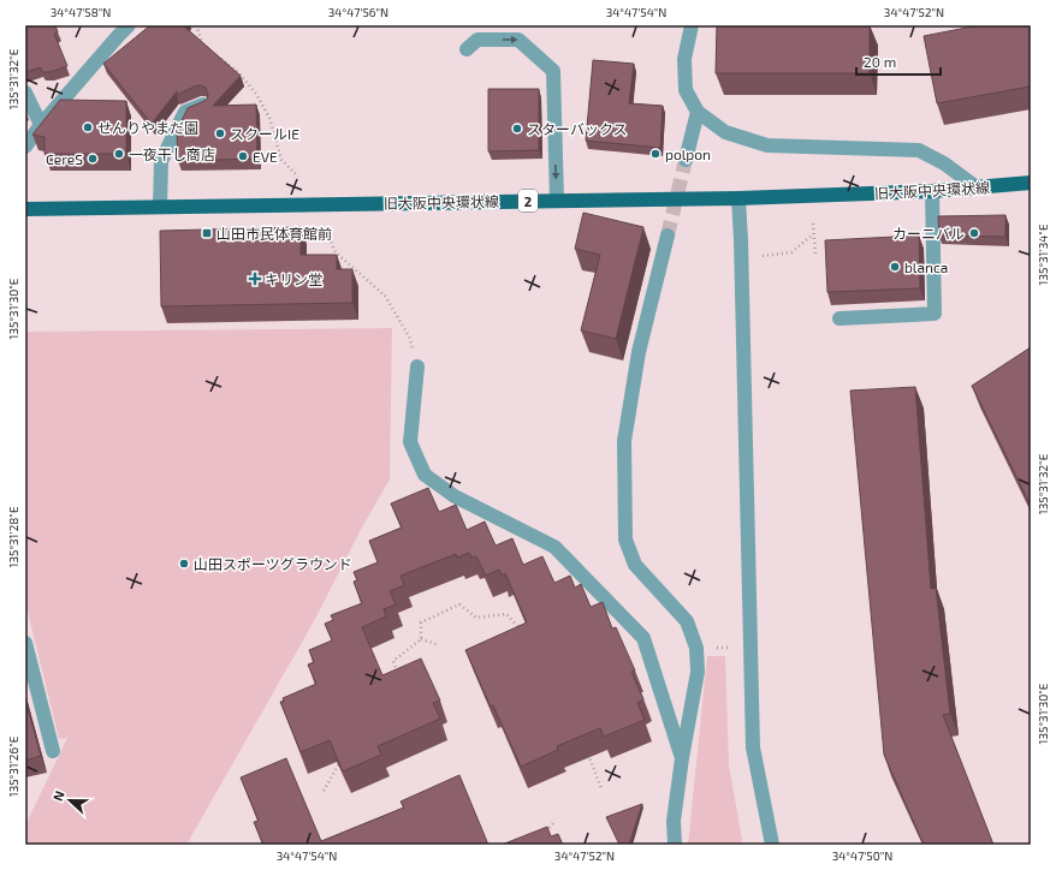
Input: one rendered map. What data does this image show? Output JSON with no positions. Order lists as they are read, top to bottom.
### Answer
{
  "streets": {
    "main road": ["旧大阪中央環状線", "2"]
  },
  "places": {
    "other": [
      "せんりやまだ園",
      "スターバックス",
      "スクールIE",
      "一夜干し商店",
      "polpon",
      "EVE",
      "CereS",
      "カーニバル",
      "blanca",
      "山田スポーツグラウンド"
    ],
    "transit": ["山田市民体育館前"],
    "health": ["キリン堂"]
  },
  "scale_bar": "20 m",
  "north": "left",
  "coordinates": [
    "34°47'58\"N",
    "34°47'56\"N",
    "34°47'54\"N",
    "34°47'52\"N",
    "135°31'32\"E",
    "135°31'34\"E",
    "135°31'30\"E",
    "135°31'28\"E",
    "135°31'26\"E",
    "34°47'50\"N"
  ]
}
